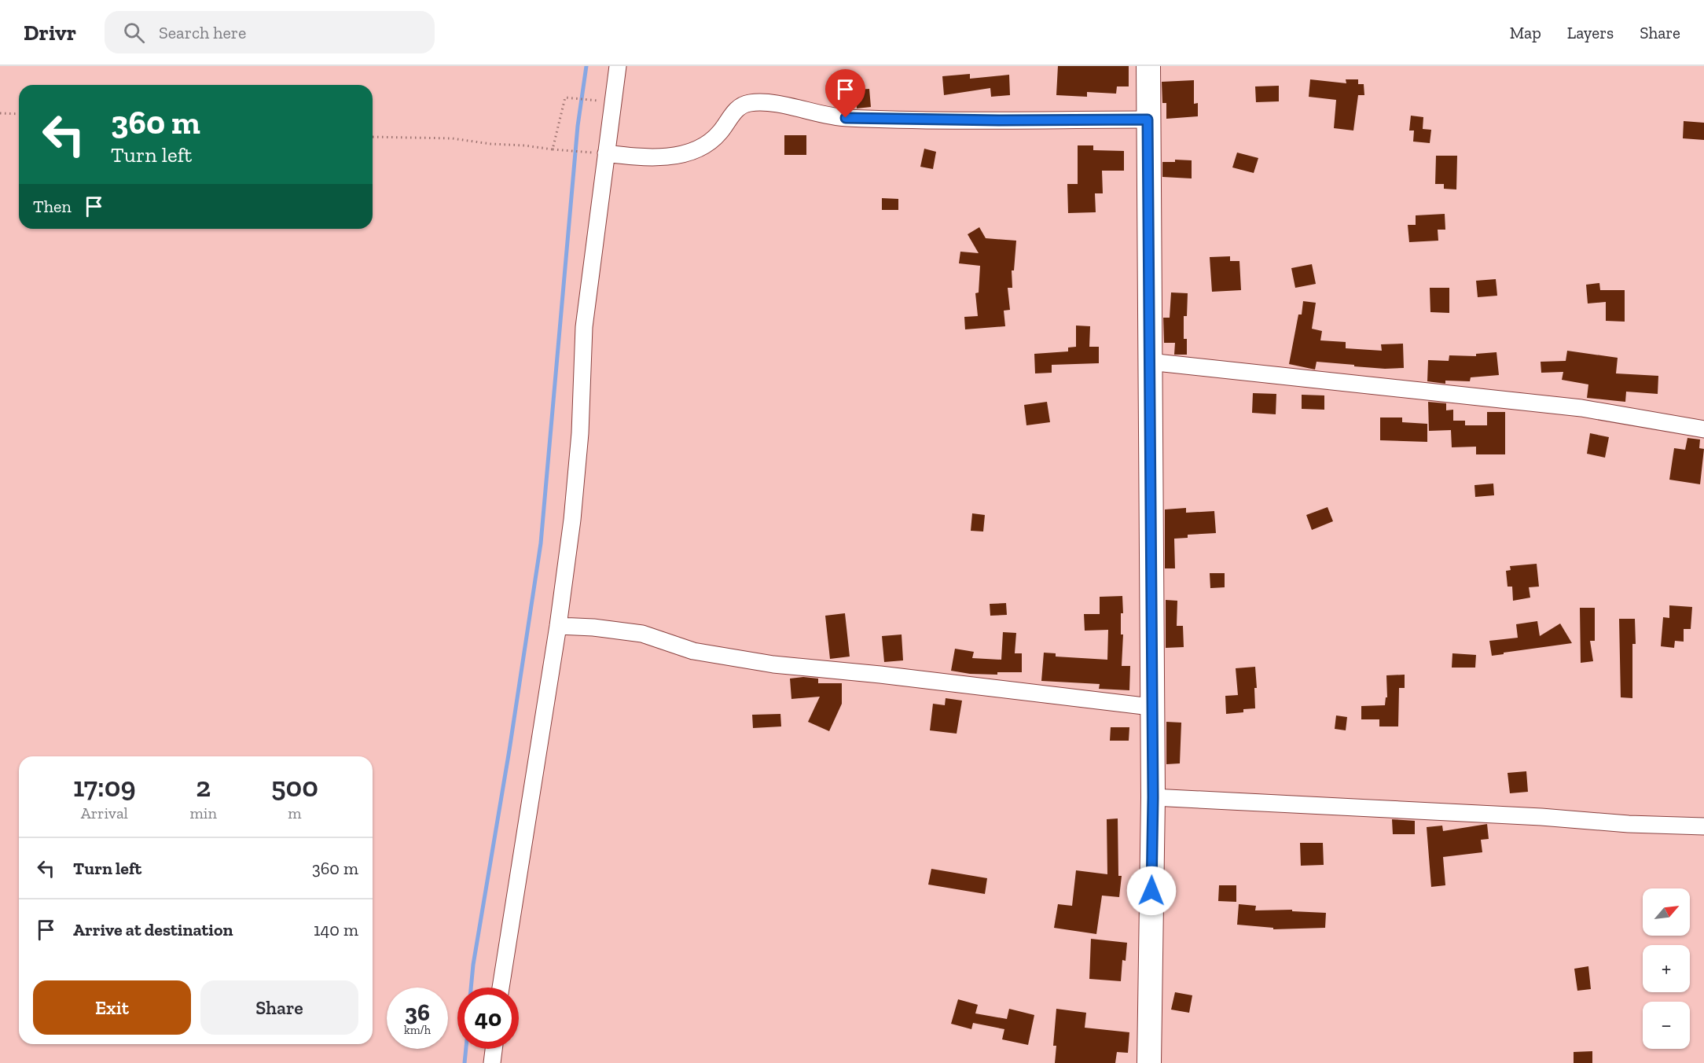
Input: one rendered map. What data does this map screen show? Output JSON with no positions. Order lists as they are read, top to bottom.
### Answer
{
  "north": "top right",
  "page": {
    "header": "Drivr",
    "search": "Search here",
    "nav": ["Map", "Layers", "Share"],
    "turn": ["360 m", "Turn left"],
    "then": "Then",
    "eta": [
      "17:09",
      "Arrival",
      "2",
      "min",
      "500",
      "m"
    ],
    "list": [
      {
        "name": "Turn left",
        "value": "360 m"
      },
      {
        "name": "Arrive at destination",
        "value": "140 m"
      }
    ],
    "map_buttons": ["+", "−"],
    "buttons": ["Exit", "Share"],
    "speed": "36 km/h",
    "limit": "40"
  }
}
